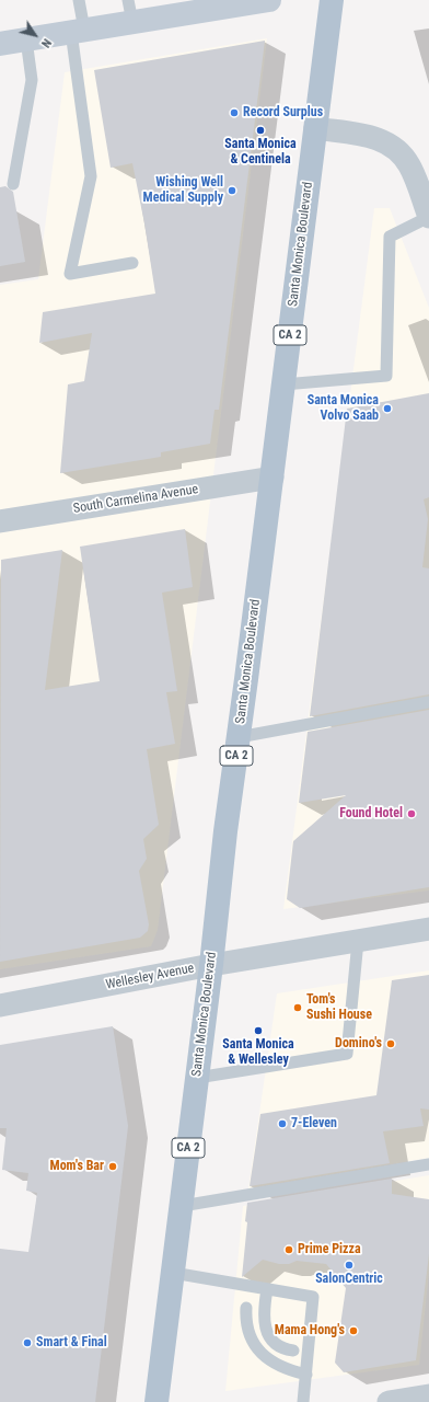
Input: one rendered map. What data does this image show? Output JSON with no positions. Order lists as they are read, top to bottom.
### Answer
{
  "streets": {
    "main road": ["Santa Monica Boulevard", "CA 2"],
    "street": ["South Carmelina Avenue", "Wellesley Avenue"]
  },
  "crossings": [
    ["Santa Monica Boulevard", "South Carmelina Avenue"],
    ["Santa Monica Boulevard", "Wellesley Avenue"]
  ],
  "places": [
    "Record Surplus",
    "Santa Monica & Centinela",
    "Wishing Well Medical Supply",
    "Santa Monica Volvo Saab",
    "Found Hotel",
    "Tom's Sushi House",
    "Santa Monica & Wellesley",
    "Domino's",
    "7-Eleven",
    "Mom's Bar",
    "Prime Pizza",
    "SalonCentric",
    "Mama Hong's",
    "Smart & Final"
  ],
  "north": "bottom right"
}
